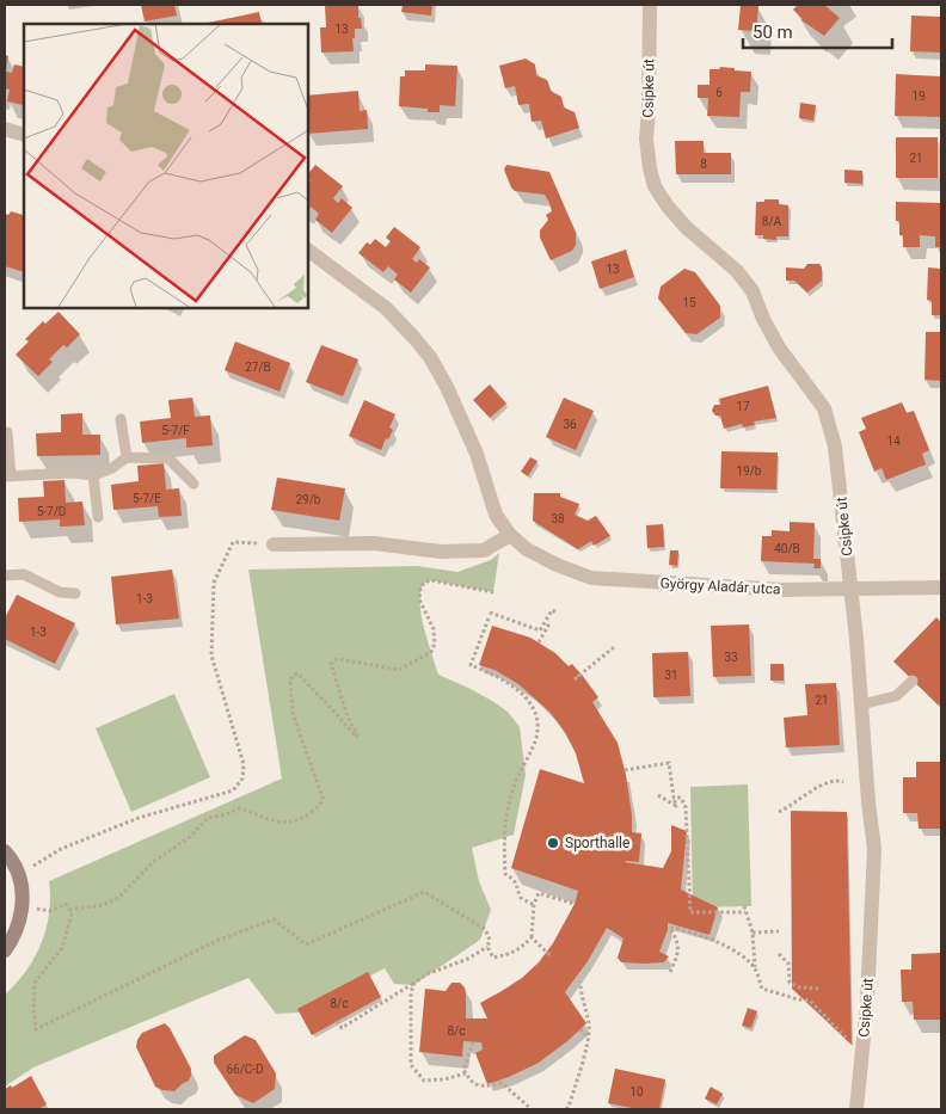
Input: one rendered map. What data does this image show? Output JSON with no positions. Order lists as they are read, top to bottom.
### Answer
{
  "streets": {
    "street": ["Csipke út", "György Aladár utca"]
  },
  "crossings": [
    ["Csipke út", "György Aladár utca"]
  ],
  "places": ["Sporthalle"],
  "house_numbers": [
    "13",
    "6",
    "19",
    "21",
    "8",
    "8/A",
    "13",
    "15",
    "27/B",
    "17",
    "36",
    "5-7/F",
    "14",
    "19/b",
    "5-7/E",
    "29/b",
    "5-7/D",
    "38",
    "40/B",
    "1-3",
    "1-3",
    "33",
    "31",
    "21",
    "8/c",
    "8/c",
    "66/C-D",
    "10"
  ],
  "scale_bar": "50 m"
}
